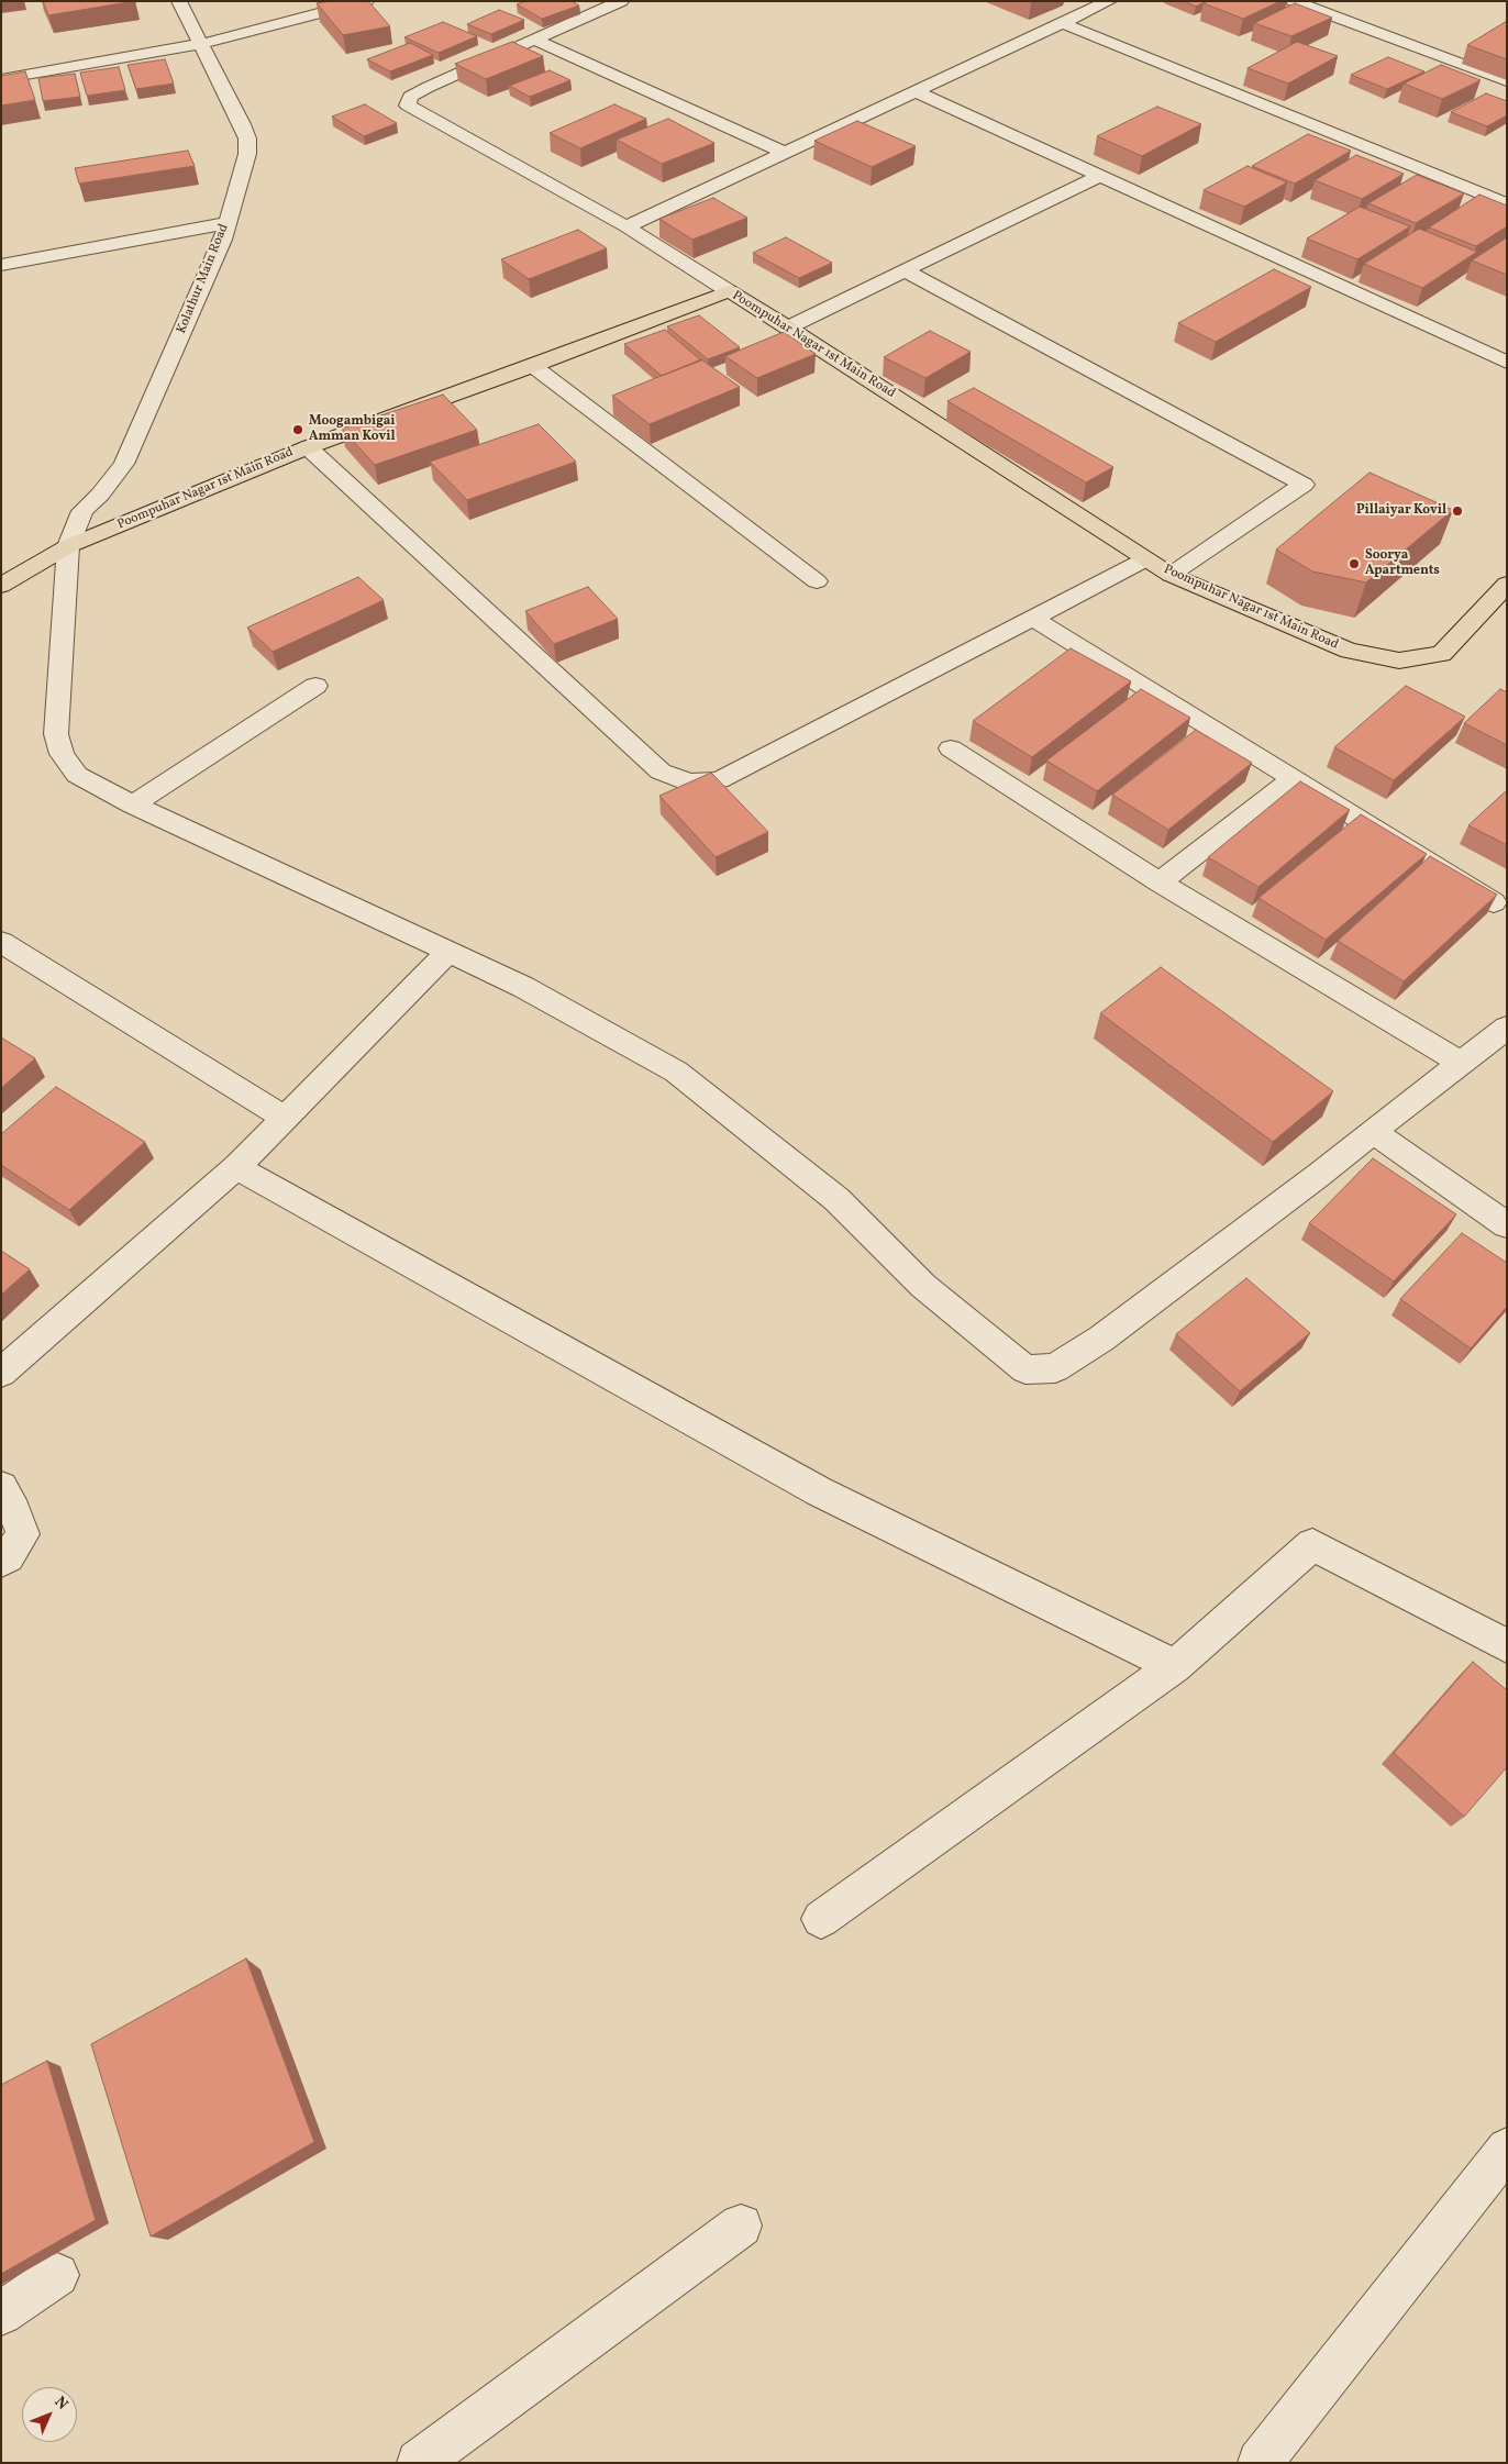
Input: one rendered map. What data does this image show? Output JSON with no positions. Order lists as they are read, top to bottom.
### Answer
{
  "streets": {
    "main road": ["Poompuhar Nagar 1st Main Road"],
    "street": ["Kolathur Main Road"]
  },
  "crossings": [
    ["Kolathur Main Road", "Poompuhar Nagar 1st Main Road"]
  ],
  "places": ["Moogambigai Amman Kovil", "Pillaiyar Kovil", "Soorya Apartments"],
  "north": "top right"
}
